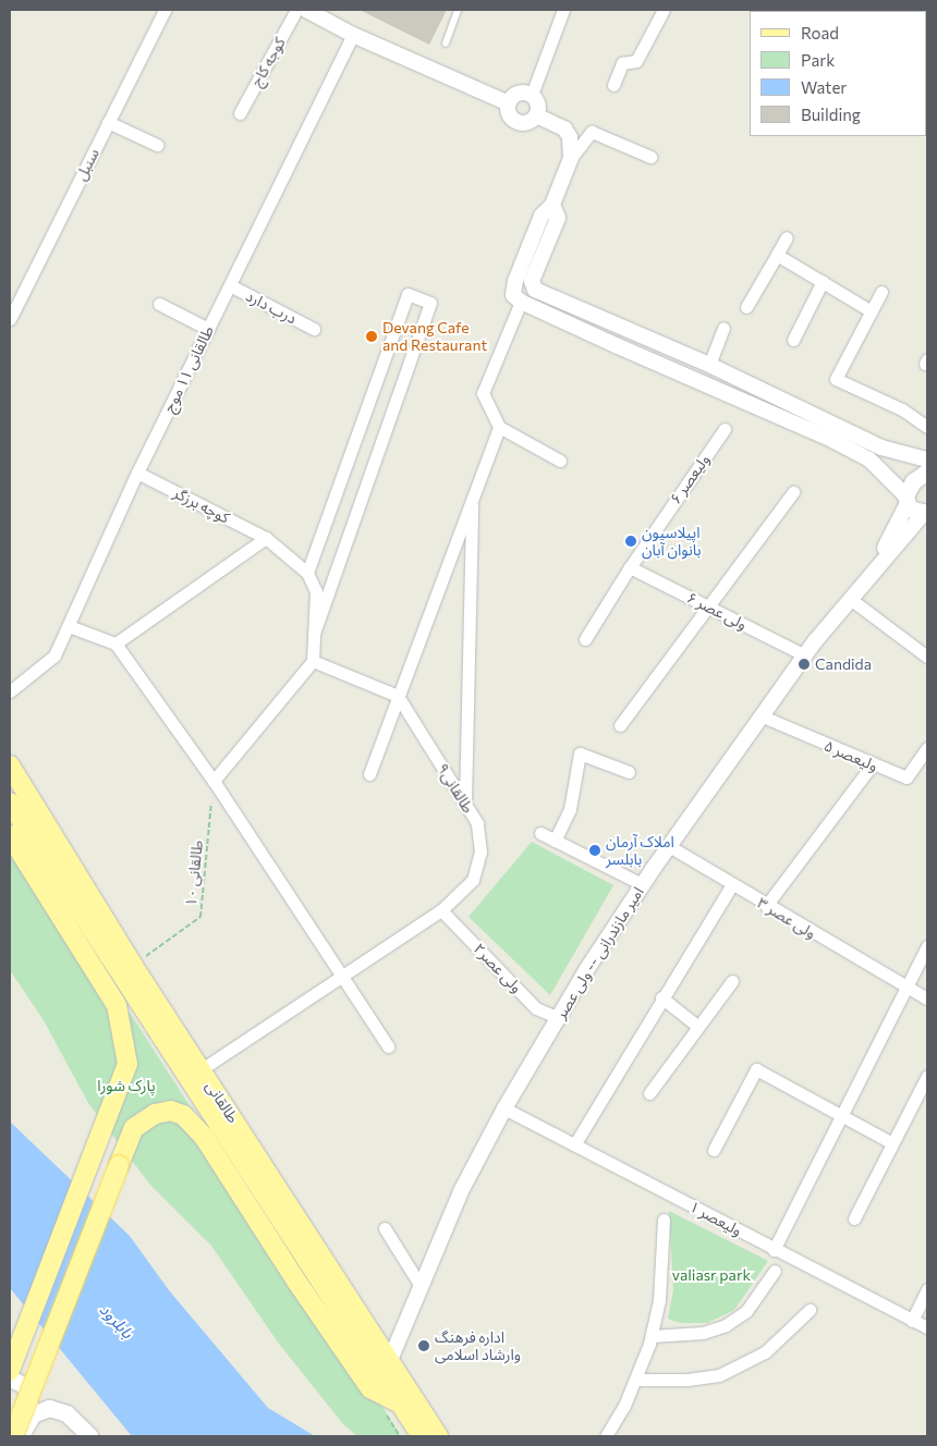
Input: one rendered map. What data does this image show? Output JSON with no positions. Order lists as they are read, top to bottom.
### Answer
{
  "streets": {
    "main road": ["طالقانی"],
    "street": [
      "کوجه کاج",
      "سنبل",
      "درب دارد",
      "طالقانی ۱۱ موج",
      "ولیعصر ۶",
      "کوچه برزگر",
      "ولی عصر ۶",
      "ولیعصر ۵",
      "طالقانی۹",
      "ولی عصر ۳",
      "امیر مازندرانی -- ولی عصر",
      "ولی عصر۲",
      "ولیعصر ۱"
    ],
    "path": ["طالقانی ۱۰"]
  },
  "crossings": [
    ["درب دارد", "طالقانی ۱۱ موج"],
    ["طالقانی ۱۱ موج", "کوچه برزگر"],
    ["ولیعصر ۶", "ولی عصر ۶"],
    ["ولی عصر ۶", "امیر مازندرانی -- ولی عصر"],
    ["ولیعصر ۵", "امیر مازندرانی -- ولی عصر"],
    ["طالقانی۹", "ولی عصر۲"],
    ["طالقانی۹", "طالقانی"],
    ["طالقانی ۱۰", "طالقانی"],
    ["ولی عصر ۳", "امیر مازندرانی -- ولی عصر"],
    ["امیر مازندرانی -- ولی عصر", "ولی عصر۲"],
    ["امیر مازندرانی -- ولی عصر", "طالقانی"],
    ["امیر مازندرانی -- ولی عصر", "ولیعصر ۱"]
  ],
  "water": ["بابلرود"],
  "parks": ["پارک شورا", "valiasr park"],
  "places": [
    "Devang Cafe and Restaurant",
    "اپیلاسیون بانوان آبان",
    "Candida",
    "املاک آرمان بابلسر",
    "اداره فرهنگ وارشاد اسلامی"
  ],
  "legend": [
    "Road",
    "Park",
    "Water",
    "Building"
  ]
}
